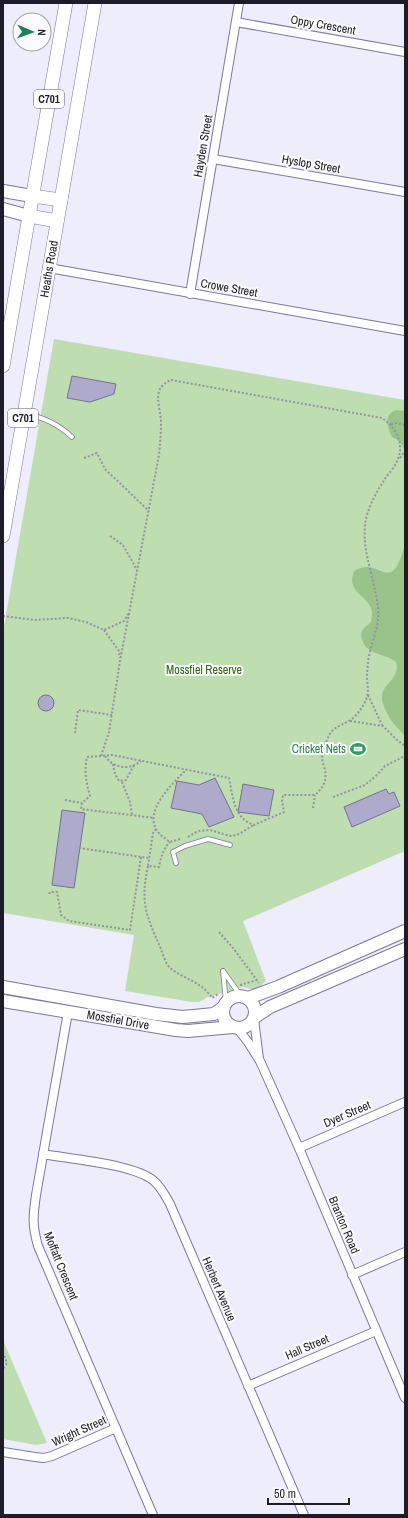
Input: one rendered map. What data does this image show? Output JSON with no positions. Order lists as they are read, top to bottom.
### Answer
{
  "streets": {
    "main road": ["C701", "Heaths Road"],
    "street": [
      "Oppy Crescent",
      "Hayden Street",
      "Hyslop Street",
      "Crowe Street",
      "Mossfiel Drive",
      "Dyer Street",
      "Branton Road",
      "Moffatt Crescent",
      "Herbert Avenue",
      "Hall Street",
      "Wright Street"
    ]
  },
  "crossings": [
    ["Oppy Crescent", "Hayden Street"],
    ["Hayden Street", "Hyslop Street"],
    ["Hayden Street", "Crowe Street"],
    ["Heaths Road", "Crowe Street"],
    ["Mossfiel Drive", "Branton Road"],
    ["Mossfiel Drive", "Moffatt Crescent"],
    ["Dyer Street", "Branton Road"],
    ["Branton Road", "Hall Street"],
    ["Moffatt Crescent", "Herbert Avenue"],
    ["Moffatt Crescent", "Wright Street"],
    ["Herbert Avenue", "Hall Street"]
  ],
  "parks": ["Mossfiel Reserve"],
  "places": {
    "sports": ["Cricket Nets"]
  },
  "scale_bar": "50 m",
  "north": "right"
}
